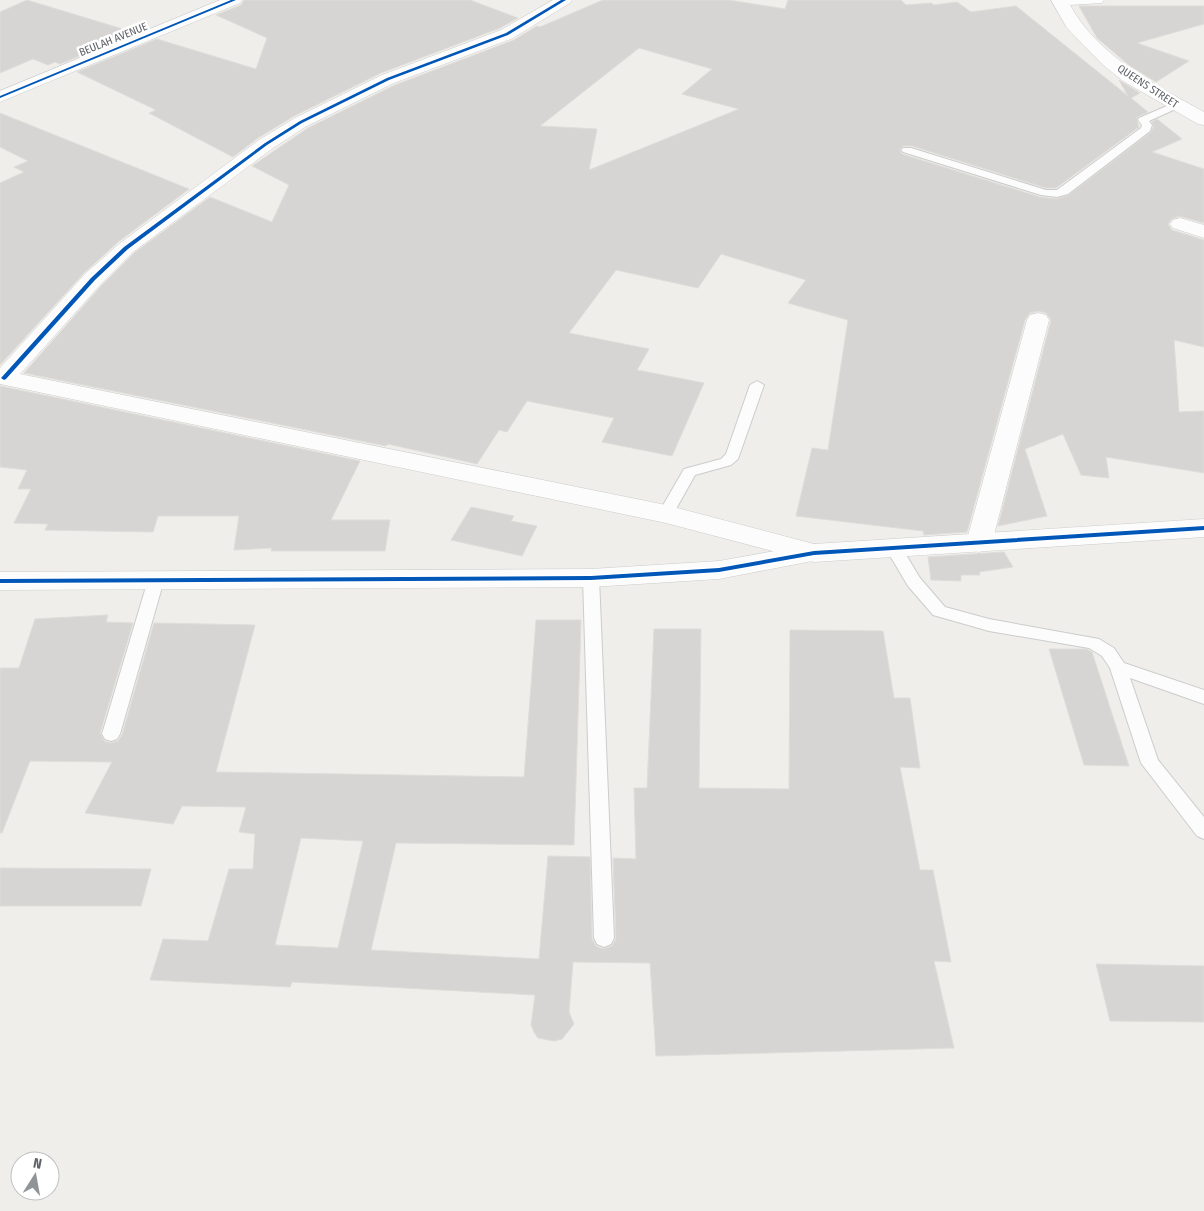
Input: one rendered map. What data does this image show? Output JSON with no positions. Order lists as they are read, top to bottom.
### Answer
{
  "streets": {
    "street": ["BEULAH AVENUE", "QUEENS STREET"]
  },
  "north": "top"
}
